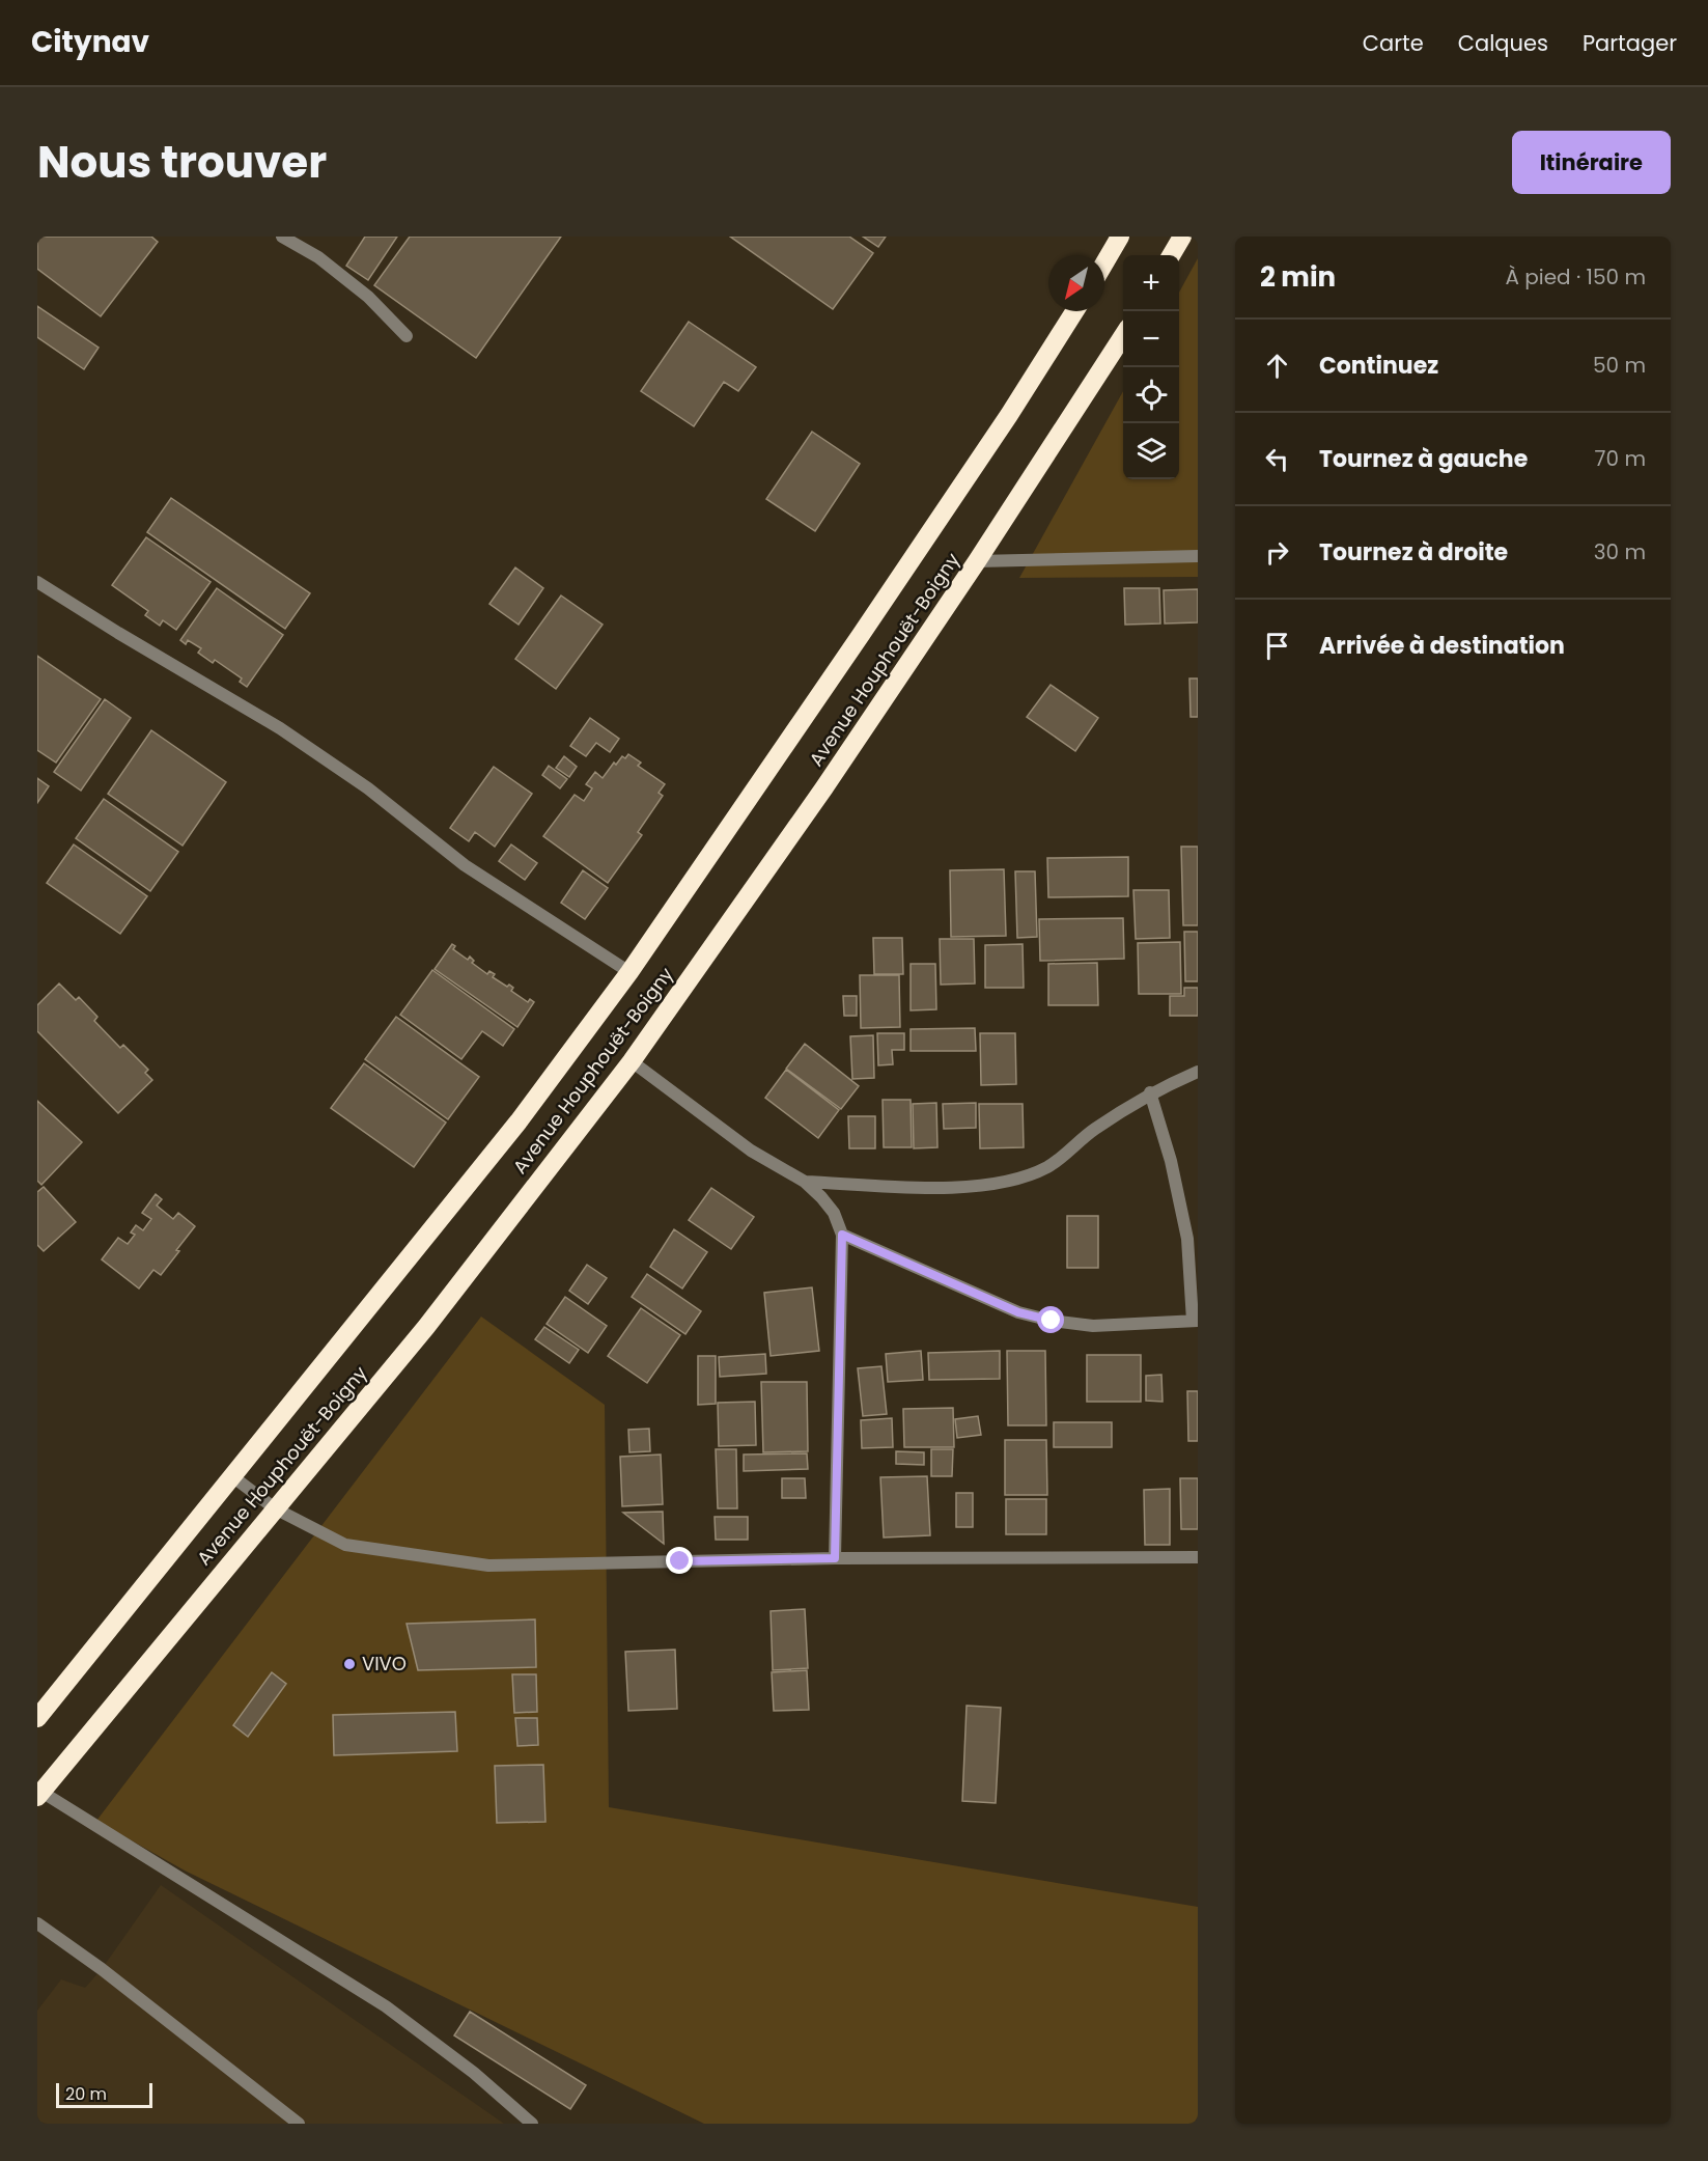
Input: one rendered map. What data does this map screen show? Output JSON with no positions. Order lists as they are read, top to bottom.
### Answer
{
  "streets": {
    "highway": ["Avenue Houphouët-Boigny"]
  },
  "places": ["VIVO"],
  "scale_bar": "20 m",
  "north": "bottom left",
  "page": {
    "header": "Citynav",
    "nav": ["Carte", "Calques", "Partager"],
    "title": "Nous trouver",
    "buttons": "Itinéraire",
    "heading": ["2 min", "À pied · 150 m"],
    "map_buttons": ["+", "−"],
    "list": [
      ["Continuez", "50 m"],
      ["Tournez à gauche", "70 m"],
      ["Tournez à droite", "30 m"],
      "Arrivée à destination"
    ],
    "scale": "20 m"
  }
}
